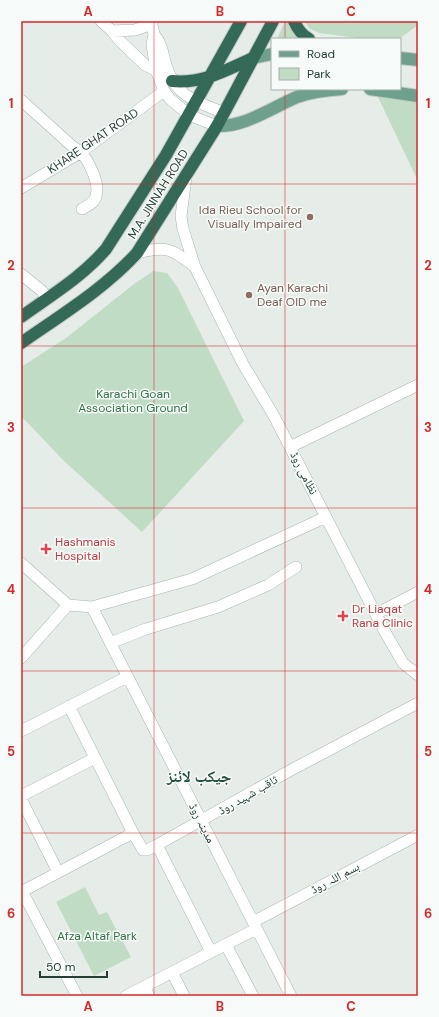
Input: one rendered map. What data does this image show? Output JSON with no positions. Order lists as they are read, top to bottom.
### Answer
{
  "streets": {
    "highway": ["M.A. JINNAH ROAD"],
    "street": [
      "KHARE GHAT ROAD",
      "نظامی روڈ",
      "ثاقب شہید روڈ",
      "مدینہ روڈ",
      "بسم اللہ روڈ"
    ]
  },
  "crossings": [
    ["M.A. JINNAH ROAD", "نظامی روڈ"],
    ["ثاقب شہید روڈ", "مدینہ روڈ"],
    ["مدینہ روڈ", "بسم اللہ روڈ"]
  ],
  "districts": ["جیکب لائنز"],
  "parks": ["Karachi Goan Association Ground", "Afza Altaf Park"],
  "places": {
    "other": ["Ida Rieu School for Visually Impaired", "Ayan Karachi Deaf OID me"],
    "health": ["Hashmanis Hospital", "Dr Liaqat Rana Clinic"]
  },
  "legend": ["Road", "Park"],
  "scale_bar": "50 m",
  "grid": {
    "columns": ["A", "B", "C"],
    "rows": [
      "1",
      "2",
      "3",
      "4",
      "5",
      "6"
    ]
  }
}
